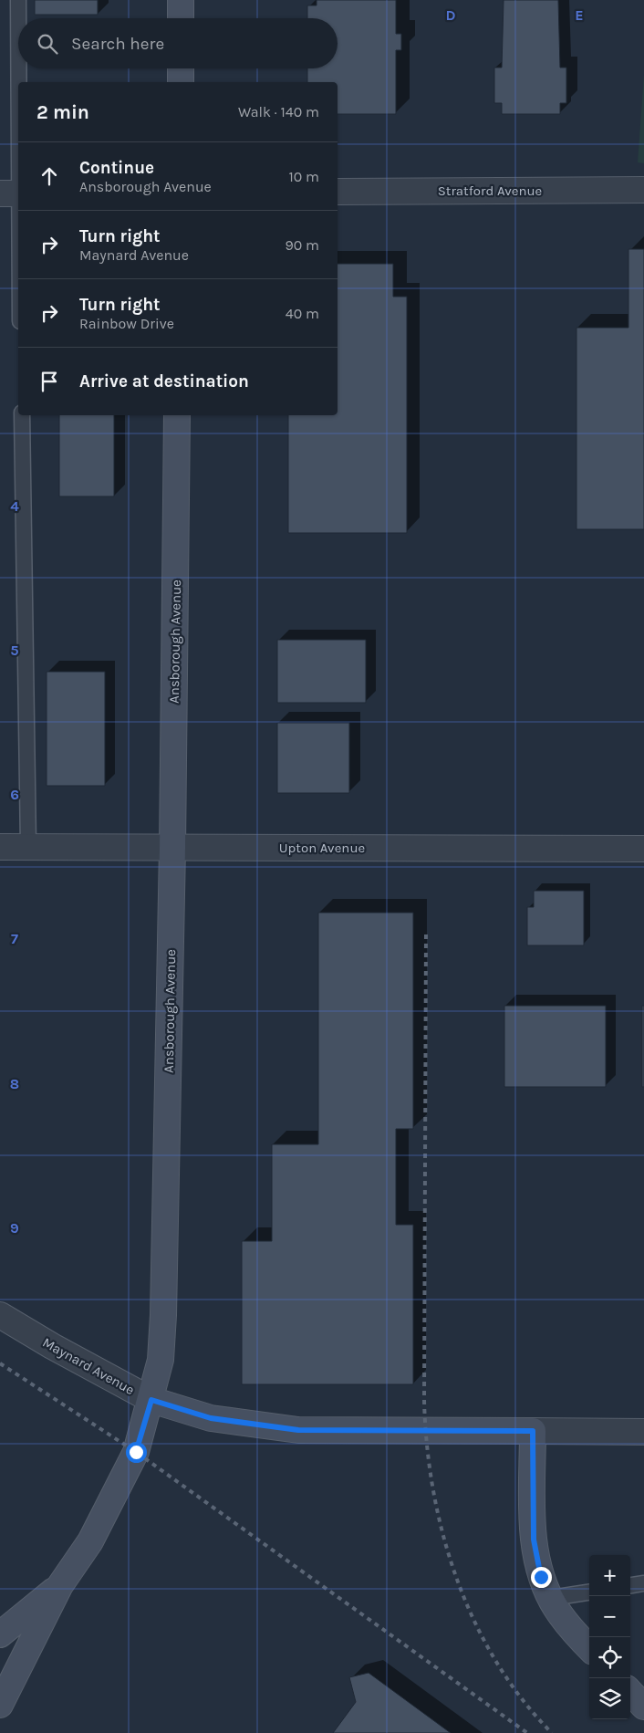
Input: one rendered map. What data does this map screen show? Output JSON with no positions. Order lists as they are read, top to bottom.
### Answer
{
  "streets": {
    "main road": ["Ansborough Avenue", "Maynard Avenue"],
    "street": ["Stratford Avenue", "Upton Avenue"]
  },
  "crossings": [
    ["Ansborough Avenue", "Upton Avenue"],
    ["Ansborough Avenue", "Maynard Avenue"]
  ],
  "page": {
    "search": "Search here",
    "heading": ["2 min", "Walk · 140 m"],
    "list": [
      ["Continue", "Ansborough Avenue", "10 m"],
      ["Turn right", "Maynard Avenue", "90 m"],
      ["Turn right", "Rainbow Drive", "40 m"],
      "Arrive at destination"
    ],
    "map_buttons": ["+", "−"]
  },
  "grid": {
    "columns": ["D", "E"],
    "rows": [
      "4",
      "5",
      "6",
      "7",
      "8",
      "9"
    ]
  }
}
